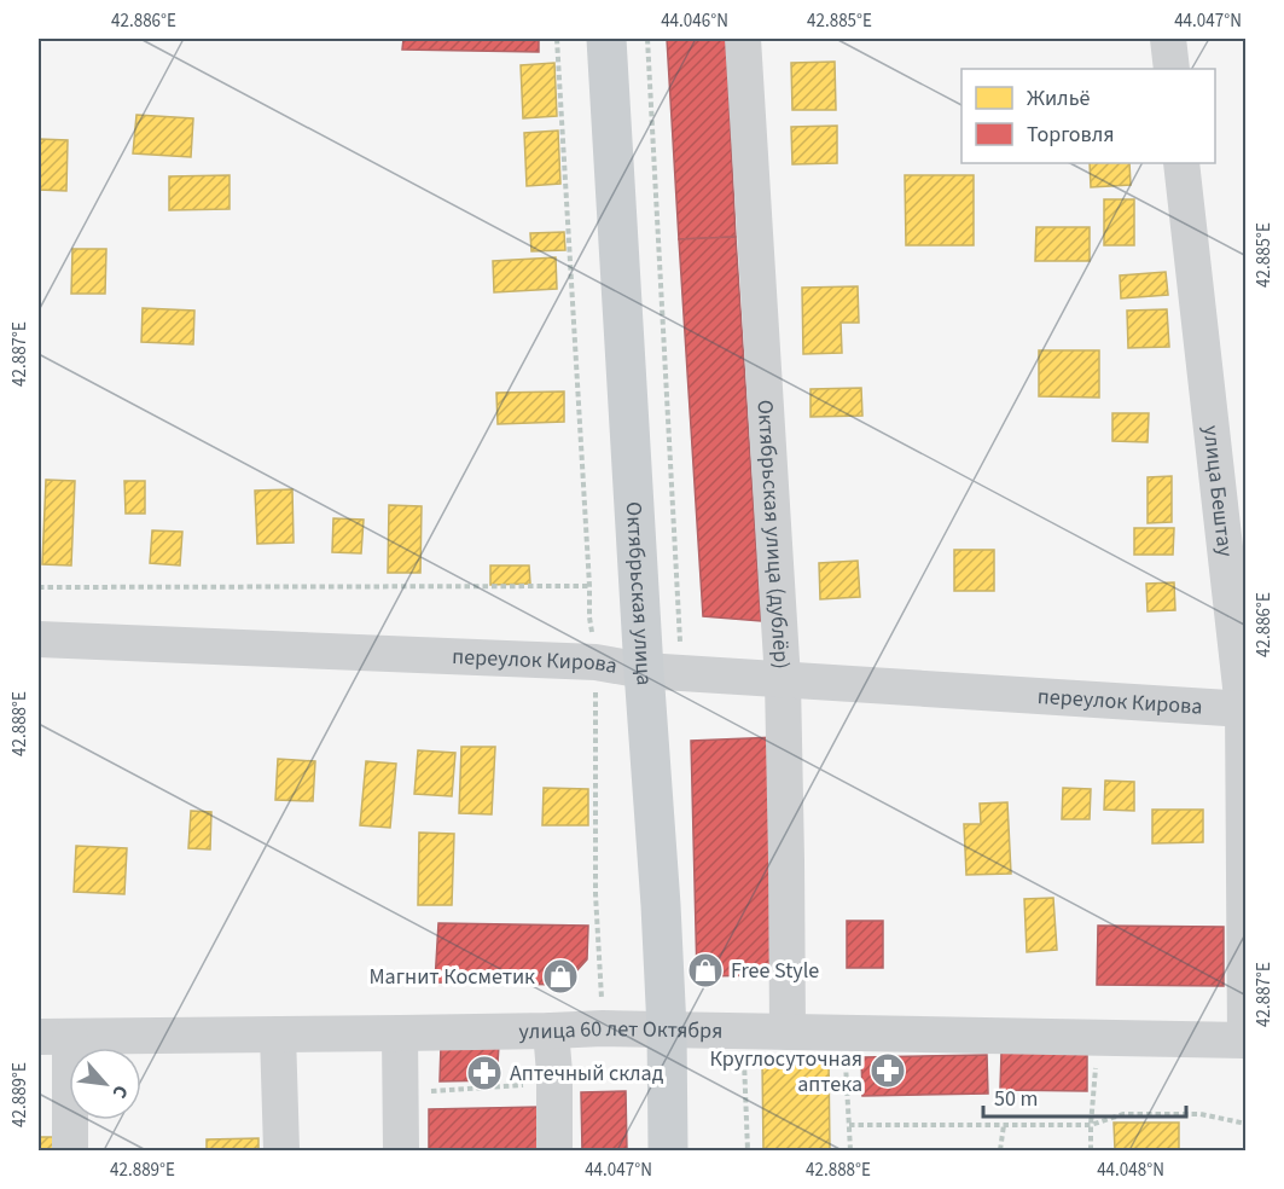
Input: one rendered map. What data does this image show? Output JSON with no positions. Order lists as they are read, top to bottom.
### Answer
{
  "streets": {
    "main road": ["Октябрьская улица"],
    "street": [
      "улица Бештау",
      "Октябрьская улица (дублёр)",
      "переулок Кирова",
      "улица 60 лет Октября"
    ]
  },
  "crossings": [
    ["улица Бештау", "переулок Кирова"],
    ["улица Бештау", "улица 60 лет Октября"],
    ["Октябрьская улица (дублёр)", "переулок Кирова"],
    ["Октябрьская улица (дублёр)", "улица 60 лет Октября"],
    ["Октябрьская улица", "переулок Кирова"],
    ["Октябрьская улица", "улица 60 лет Октября"]
  ],
  "places": {
    "shop": ["Free Style", "Магнит Косметик"],
    "pharmacy": ["Круглосуточная аптека", "Аптечный склад"]
  },
  "legend": ["Жильё", "Торговля"],
  "scale_bar": "50 m",
  "north": "bottom right",
  "coordinates": [
    "42.886°E",
    "44.046°N",
    "42.885°E",
    "44.047°N",
    "42.887°E",
    "42.888°E",
    "42.889°E",
    "44.048°N"
  ]
}
